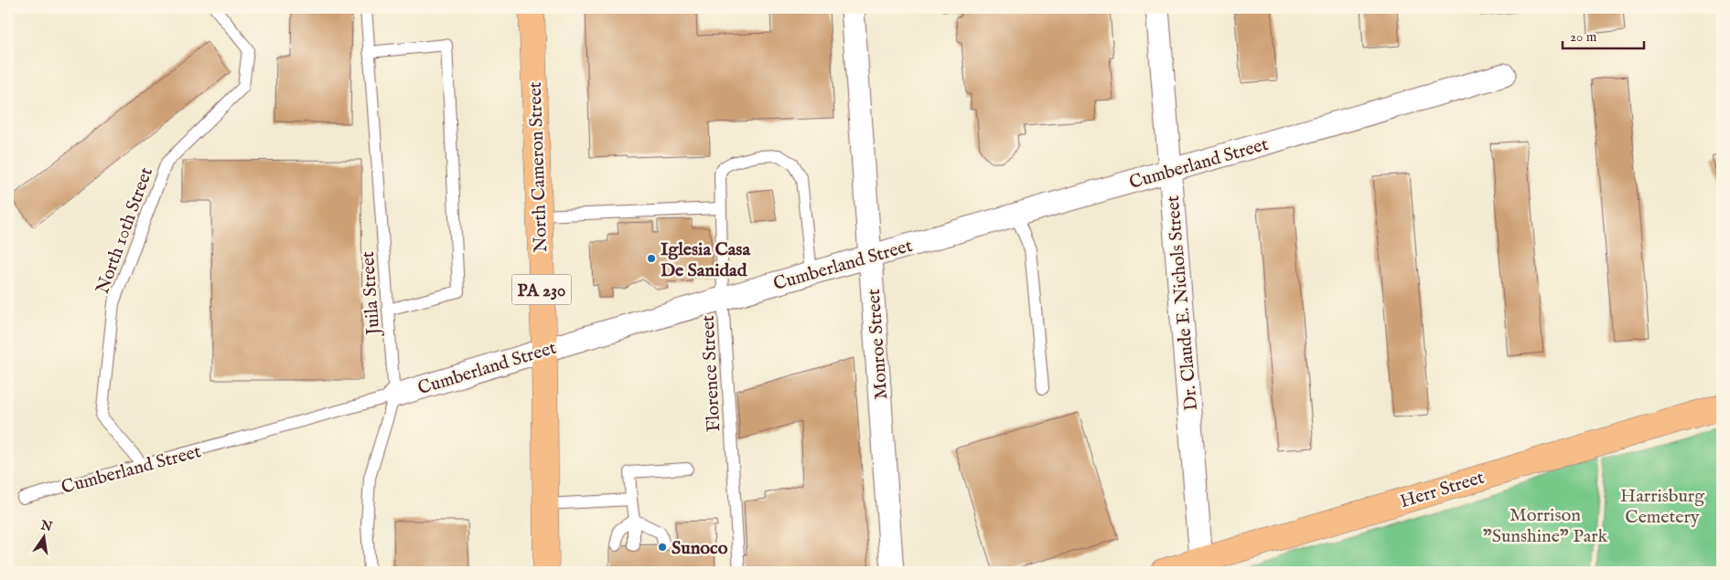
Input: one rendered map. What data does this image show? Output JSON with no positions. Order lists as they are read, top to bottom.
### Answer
{
  "streets": {
    "main road": ["North Cameron Street", "PA 230", "Herr Street"],
    "street": ["Cumberland Street", "Dr. Claude E. Nichols Street", "Monroe Street"],
    "lane": ["North 10th Street", "Juila Street", "Florence Street"]
  },
  "crossings": [
    ["Cumberland Street", "North Cameron Street"],
    ["Cumberland Street", "North 10th Street"],
    ["Cumberland Street", "Juila Street"],
    ["Cumberland Street", "Dr. Claude E. Nichols Street"],
    ["Cumberland Street", "Monroe Street"],
    ["Cumberland Street", "Florence Street"],
    ["Dr. Claude E. Nichols Street", "Herr Street"]
  ],
  "parks": ["Harrisburg Cemetery", "Morrison \"Sunshine\" Park"],
  "places": ["Iglesia Casa De Sanidad", "Sunoco"],
  "scale_bar": "20 m",
  "north": "top"
}
